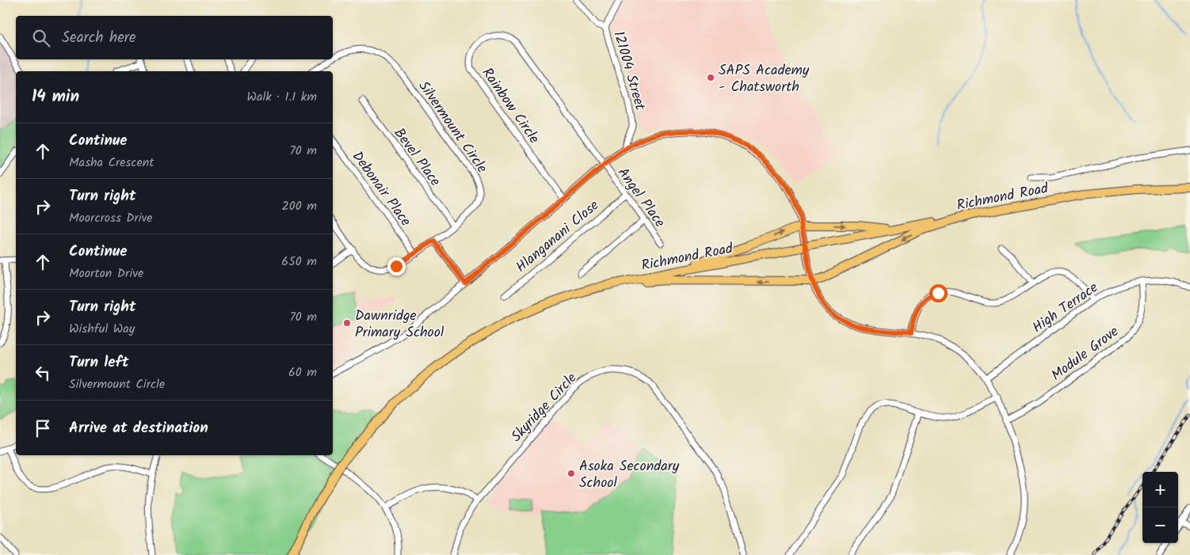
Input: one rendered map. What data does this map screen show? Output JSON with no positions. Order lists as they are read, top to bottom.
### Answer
{
  "streets": {
    "highway": ["Richmond Road"],
    "street": [
      "121004 Street",
      "Rainbow Circle",
      "Silvermount Circle",
      "Bevel Place",
      "Debonair Place",
      "Angel Place",
      "Hlanganani Close",
      "High Terrace",
      "Module Grove",
      "Skyridge Circle"
    ]
  },
  "crossings": [
    ["Rainbow Circle", "Angel Place"],
    ["Silvermount Circle", "Bevel Place"],
    ["Silvermount Circle", "Debonair Place"],
    ["Angel Place", "Hlanganani Close"],
    ["High Terrace", "Module Grove"]
  ],
  "places": ["SAPS Academy - Chatsworth", "Dawnridge Primary School", "Asoka Secondary School"],
  "page": {
    "search": "Search here",
    "heading": ["14 min", "Walk · 1.1 km"],
    "list": [
      ["Continue", "Masha Crescent", "70 m"],
      ["Turn right", "Moorcross Drive", "200 m"],
      ["Continue", "Moorton Drive", "650 m"],
      ["Turn right", "Wishful Way", "70 m"],
      ["Turn left", "Silvermount Circle", "60 m"],
      "Arrive at destination"
    ],
    "map_buttons": ["+", "−"]
  }
}
